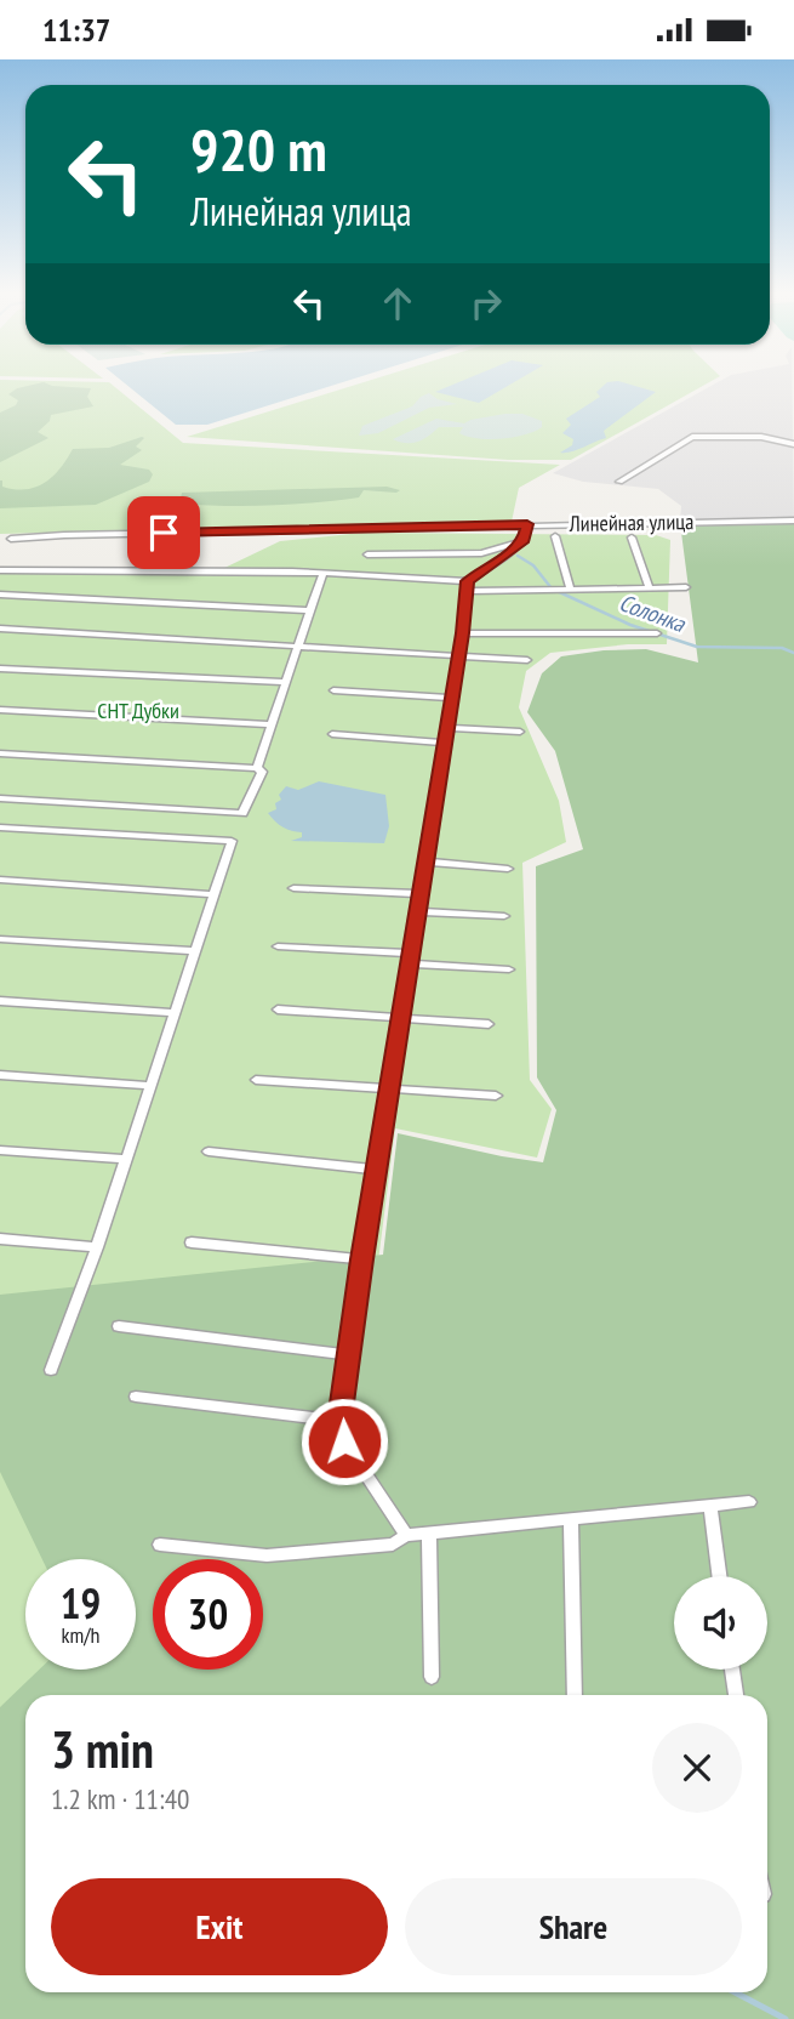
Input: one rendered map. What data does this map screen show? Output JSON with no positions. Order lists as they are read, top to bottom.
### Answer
{
  "streets": {
    "street": ["Линейная улица"]
  },
  "water": ["Солонка"],
  "parks": ["СНТ Дубки"],
  "page": {
    "status": "11:37",
    "turn": ["920 m", "Линейная улица"],
    "speed": "19 km/h",
    "limit": "30",
    "heading": ["3 min", "1.2 km · 11:40"],
    "buttons": ["Exit", "Share"]
  }
}
